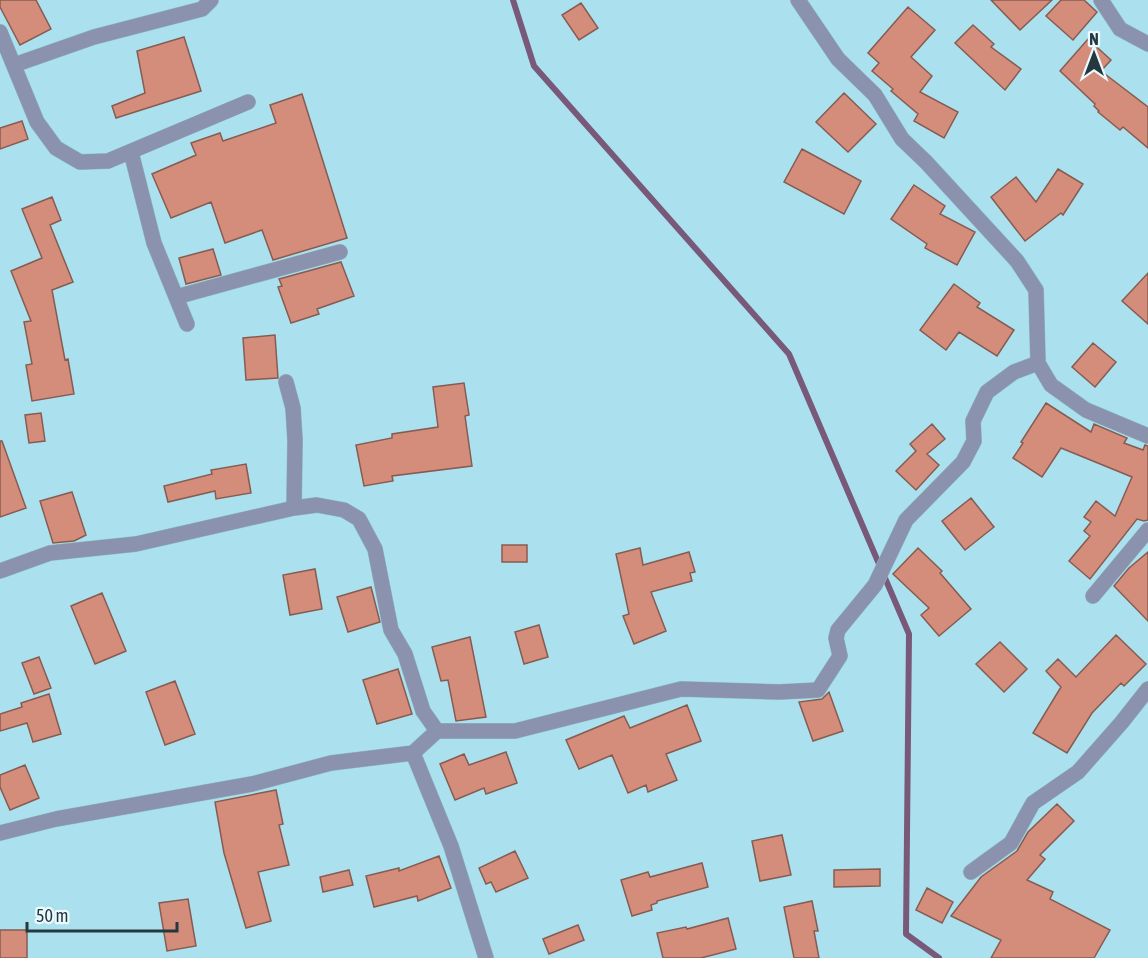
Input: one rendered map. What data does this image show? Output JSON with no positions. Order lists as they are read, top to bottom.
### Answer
{
  "scale_bar": "50 m",
  "north": "top"
}
